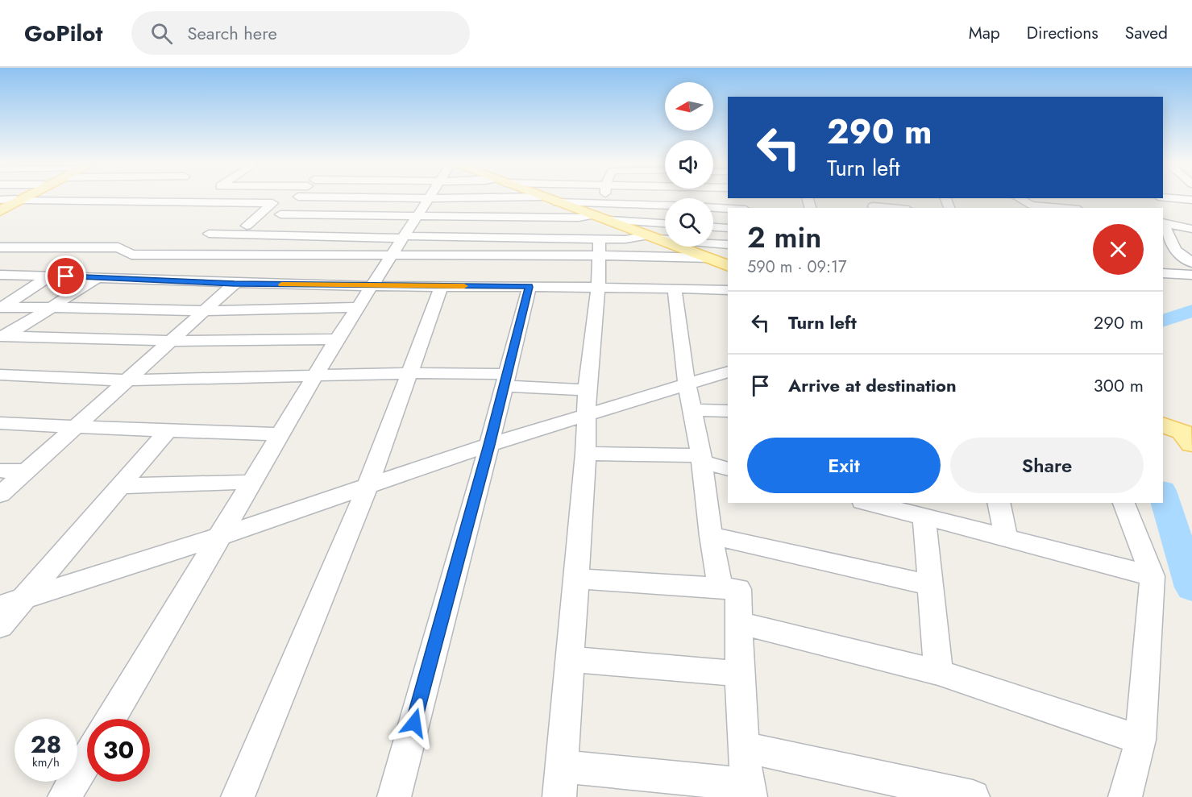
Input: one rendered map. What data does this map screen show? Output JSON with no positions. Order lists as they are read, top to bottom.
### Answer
{
  "north": "left",
  "page": {
    "header": "GoPilot",
    "search": "Search here",
    "nav": ["Map", "Directions", "Saved"],
    "turn": ["290 m", "Turn left"],
    "heading": ["2 min", "590 m · 09:17"],
    "list": [
      {
        "name": "Turn left",
        "value": "290 m"
      },
      {
        "name": "Arrive at destination",
        "value": "300 m"
      }
    ],
    "buttons": ["Exit", "Share"],
    "speed": "28 km/h",
    "limit": "30"
  }
}
